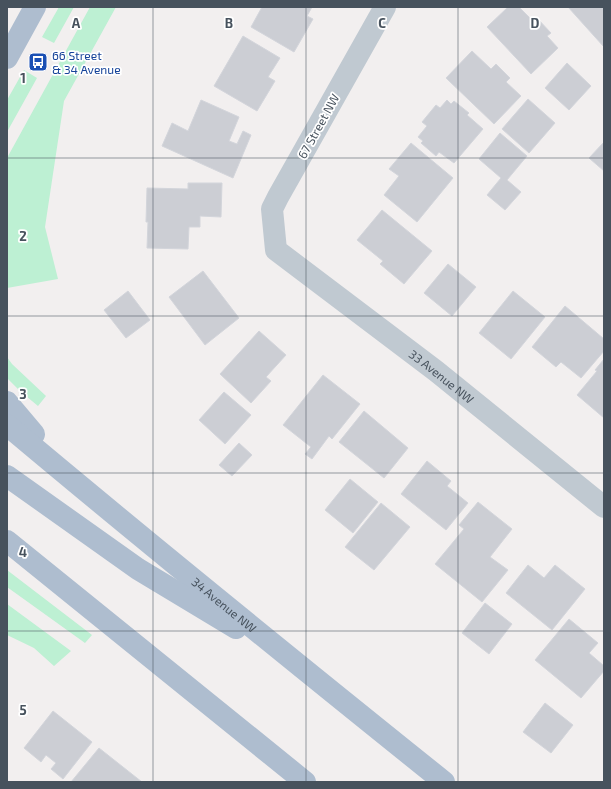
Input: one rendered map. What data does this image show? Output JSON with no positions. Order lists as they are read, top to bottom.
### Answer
{
  "streets": {
    "main road": ["34 Avenue NW"],
    "street": ["67 Street NW", "33 Avenue NW"]
  },
  "crossings": [
    ["67 Street NW", "33 Avenue NW"]
  ],
  "places": {
    "bus stop": ["66 Street & 34 Avenue"]
  },
  "grid": {
    "columns": [
      "A",
      "B",
      "C",
      "D"
    ],
    "rows": [
      "1",
      "2",
      "3",
      "4",
      "5"
    ]
  }
}
